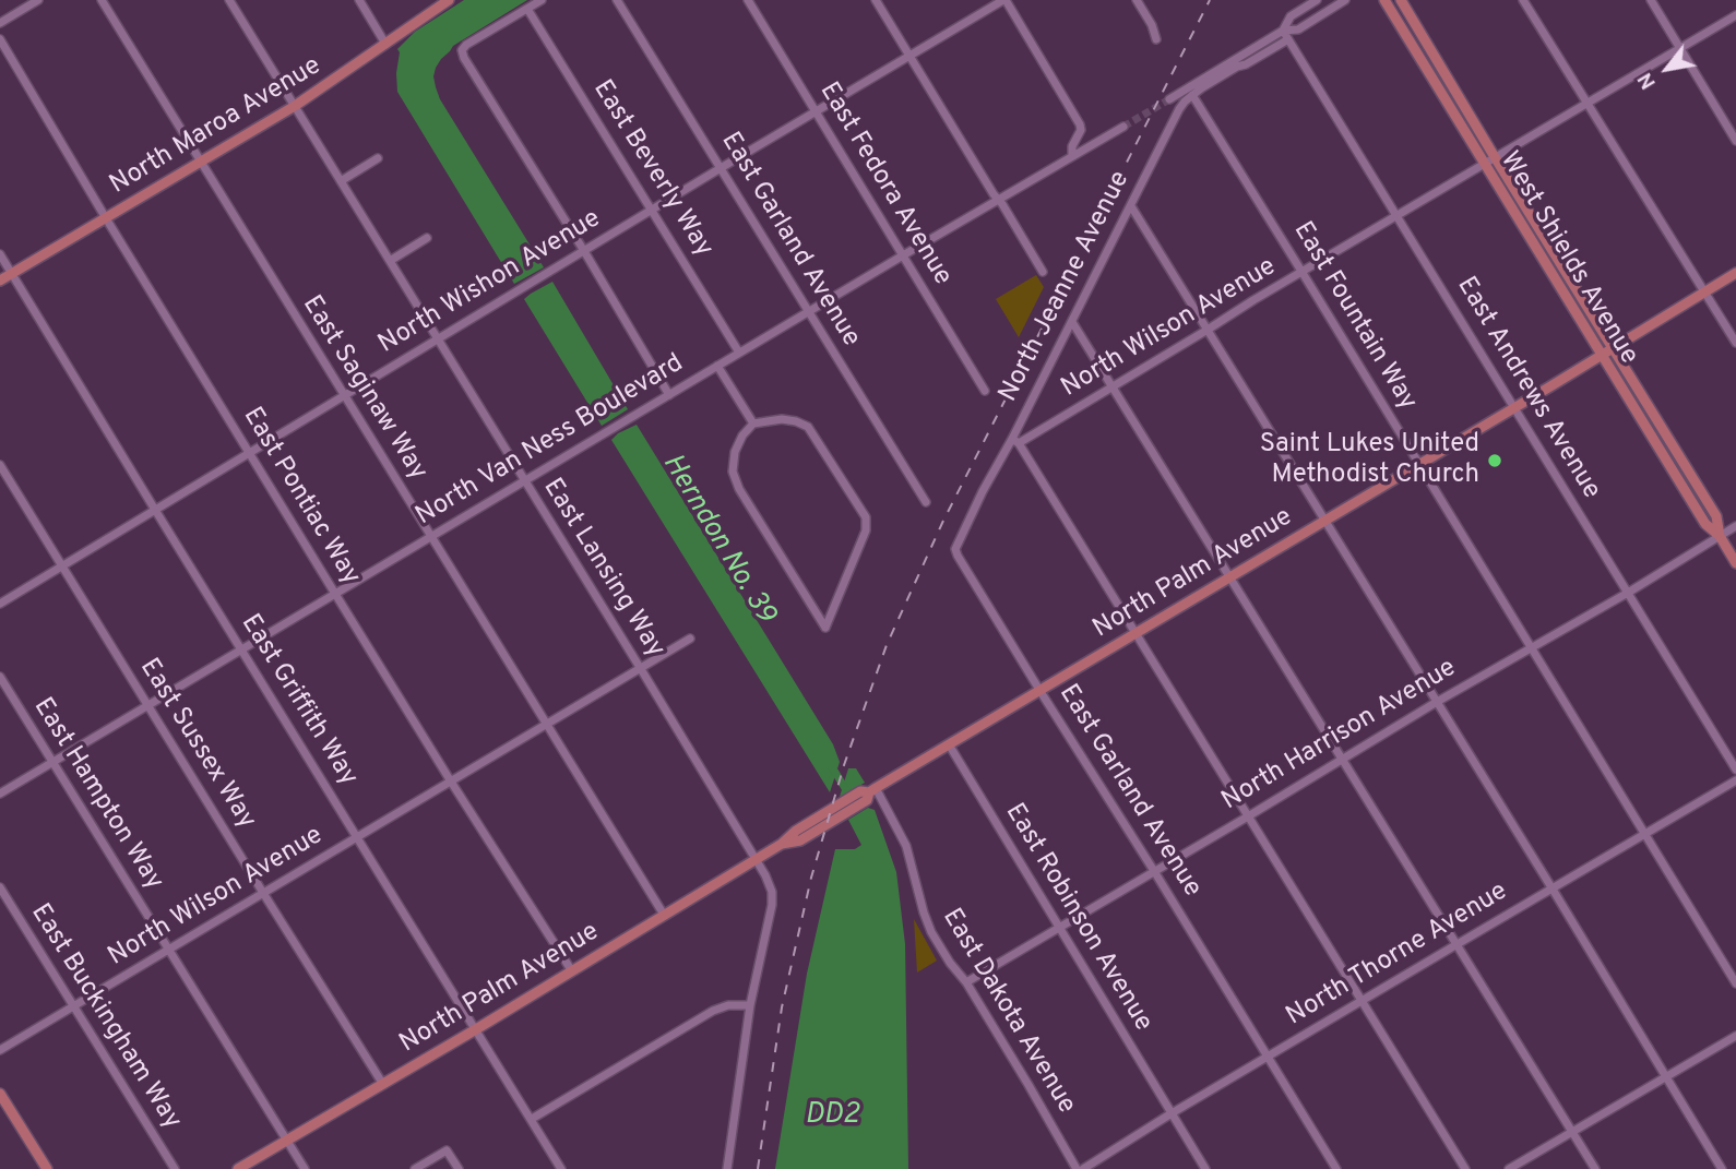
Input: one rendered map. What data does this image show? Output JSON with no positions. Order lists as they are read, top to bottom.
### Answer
{
  "streets": {
    "main road": ["North Maroa Avenue", "West Shields Avenue", "North Palm Avenue"],
    "street": [
      "East Beverly Way",
      "East Fedora Avenue",
      "East Garland Avenue",
      "North Wishon Avenue",
      "North Jeanne Avenue",
      "East Fountain Way",
      "North Wilson Avenue",
      "East Saginaw Way",
      "East Andrews Avenue",
      "North Van Ness Boulevard",
      "East Pontiac Way",
      "East Lansing Way",
      "East Griffith Way",
      "North Harrison Avenue",
      "East Sussex Way",
      "East Hampton Way",
      "East Robinson Avenue",
      "North Thorne Avenue",
      "East Dakota Avenue",
      "East Buckingham Way"
    ]
  },
  "crossings": [
    ["North Maroa Avenue", "East Saginaw Way"],
    ["North Maroa Avenue", "East Pontiac Way"],
    ["North Maroa Avenue", "East Lansing Way"],
    ["North Maroa Avenue", "East Griffith Way"],
    ["East Beverly Way", "North Wishon Avenue"],
    ["East Beverly Way", "North Van Ness Boulevard"],
    ["East Fedora Avenue", "North Wishon Avenue"],
    ["East Fedora Avenue", "North Van Ness Boulevard"],
    ["East Garland Avenue", "North Wishon Avenue"],
    ["East Garland Avenue", "North Jeanne Avenue"],
    ["East Garland Avenue", "North Van Ness Boulevard"],
    ["East Garland Avenue", "North Palm Avenue"],
    ["East Garland Avenue", "North Harrison Avenue"],
    ["East Garland Avenue", "North Thorne Avenue"],
    ["West Shields Avenue", "North Wilson Avenue"],
    ["West Shields Avenue", "North Palm Avenue"],
    ["West Shields Avenue", "North Harrison Avenue"],
    ["North Wishon Avenue", "East Saginaw Way"],
    ["North Wishon Avenue", "East Pontiac Way"],
    ["North Wishon Avenue", "East Lansing Way"],
    ["North Wishon Avenue", "East Griffith Way"],
    ["North Wishon Avenue", "East Sussex Way"],
    ["North Jeanne Avenue", "East Fountain Way"],
    ["North Jeanne Avenue", "North Wilson Avenue"],
    ["North Jeanne Avenue", "East Andrews Avenue"],
    ["East Fountain Way", "North Wilson Avenue"],
    ["East Fountain Way", "North Palm Avenue"],
    ["East Fountain Way", "North Harrison Avenue"],
    ["East Fountain Way", "North Thorne Avenue"],
    ["North Wilson Avenue", "East Saginaw Way"],
    ["North Wilson Avenue", "East Andrews Avenue"],
    ["North Wilson Avenue", "East Pontiac Way"],
    ["North Wilson Avenue", "East Lansing Way"],
    ["North Wilson Avenue", "East Griffith Way"],
    ["North Wilson Avenue", "East Sussex Way"],
    ["North Wilson Avenue", "East Hampton Way"],
    ["North Wilson Avenue", "East Buckingham Way"],
    ["East Saginaw Way", "North Van Ness Boulevard"],
    ["East Saginaw Way", "North Palm Avenue"],
    ["East Andrews Avenue", "North Palm Avenue"],
    ["East Andrews Avenue", "North Harrison Avenue"],
    ["North Van Ness Boulevard", "East Pontiac Way"],
    ["North Van Ness Boulevard", "East Lansing Way"],
    ["North Van Ness Boulevard", "East Griffith Way"],
    ["North Van Ness Boulevard", "East Sussex Way"],
    ["North Van Ness Boulevard", "East Hampton Way"],
    ["East Pontiac Way", "North Palm Avenue"],
    ["East Lansing Way", "North Palm Avenue"],
    ["North Palm Avenue", "East Griffith Way"],
    ["North Palm Avenue", "East Sussex Way"],
    ["North Palm Avenue", "East Hampton Way"],
    ["North Palm Avenue", "East Robinson Avenue"],
    ["North Palm Avenue", "East Dakota Avenue"],
    ["North Harrison Avenue", "East Robinson Avenue"],
    ["North Harrison Avenue", "East Dakota Avenue"],
    ["East Robinson Avenue", "North Thorne Avenue"]
  ],
  "water": ["Herndon No. 39", "DD2"],
  "places": ["Saint Lukes United Methodist Church"],
  "north": "bottom left"
}
